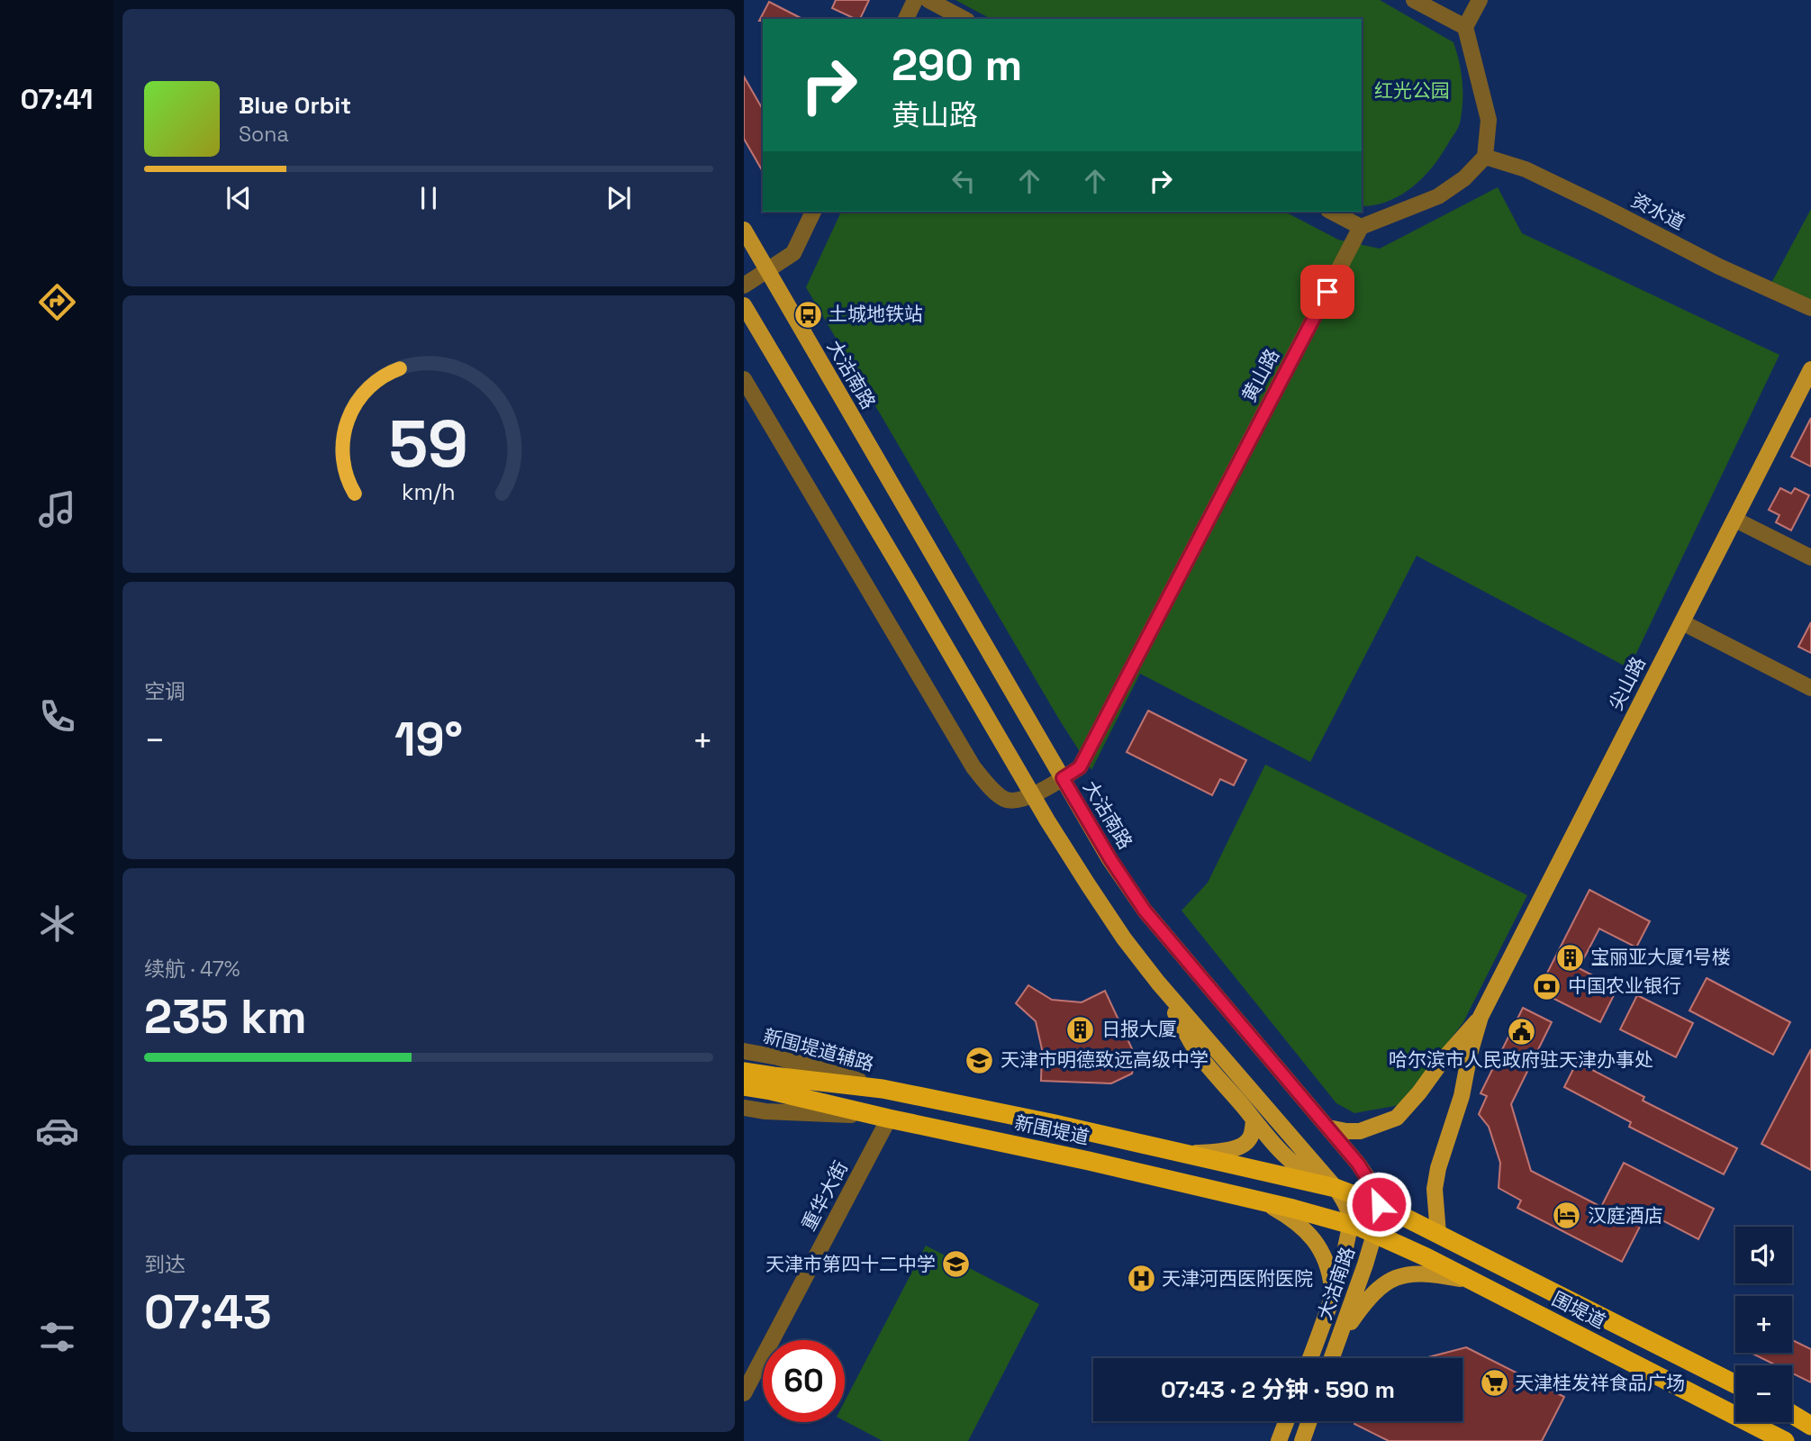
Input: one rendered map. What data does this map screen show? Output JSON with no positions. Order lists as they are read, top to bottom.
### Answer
{
  "streets": {
    "highway": ["新围堤道", "围堤道"],
    "main road": ["大沽南路", "尖山路"],
    "street": [
      "资水道",
      "黄山路",
      "新围堤道辅路",
      "重华大街"
    ]
  },
  "crossings": [
    ["大沽南路", "黄山路"],
    ["大沽南路", "尖山路"],
    ["大沽南路", "新围堤道"],
    ["大沽南路", "围堤道"],
    ["尖山路", "围堤道"],
    ["新围堤道辅路", "新围堤道"],
    ["新围堤道", "重华大街"],
    ["新围堤道", "围堤道"]
  ],
  "parks": ["红光公园"],
  "places": {
    "bus stop": ["土城地铁站"],
    "building": ["宝丽亚大厦1号楼", "日报大厦"],
    "bank": ["中国农业银行"],
    "public building": ["哈尔滨市人民政府驻天津办事处"],
    "school or university": ["天津市明德致远高级中学", "天津市第四十二中学"],
    "hotel": ["汉庭酒店"],
    "hospital": ["天津河西医附医院"],
    "supermarket": ["天津桂发祥食品广场"]
  },
  "page": {
    "tabs": "07:41",
    "turn": ["290 m", "黄山路"],
    "song": ["Blue Orbit", "Sona"],
    "tile": [
      "空调",
      ["续航 · 47%", "235 km"],
      ["到达", "07:43"]
    ],
    "heat": ["−", "19°", "+"],
    "map_buttons": ["+", "−"],
    "limit": "60",
    "trip": "07:43 · 2 分钟 · 590 m",
    "gauge": ["59", "km/h"]
  }
}
